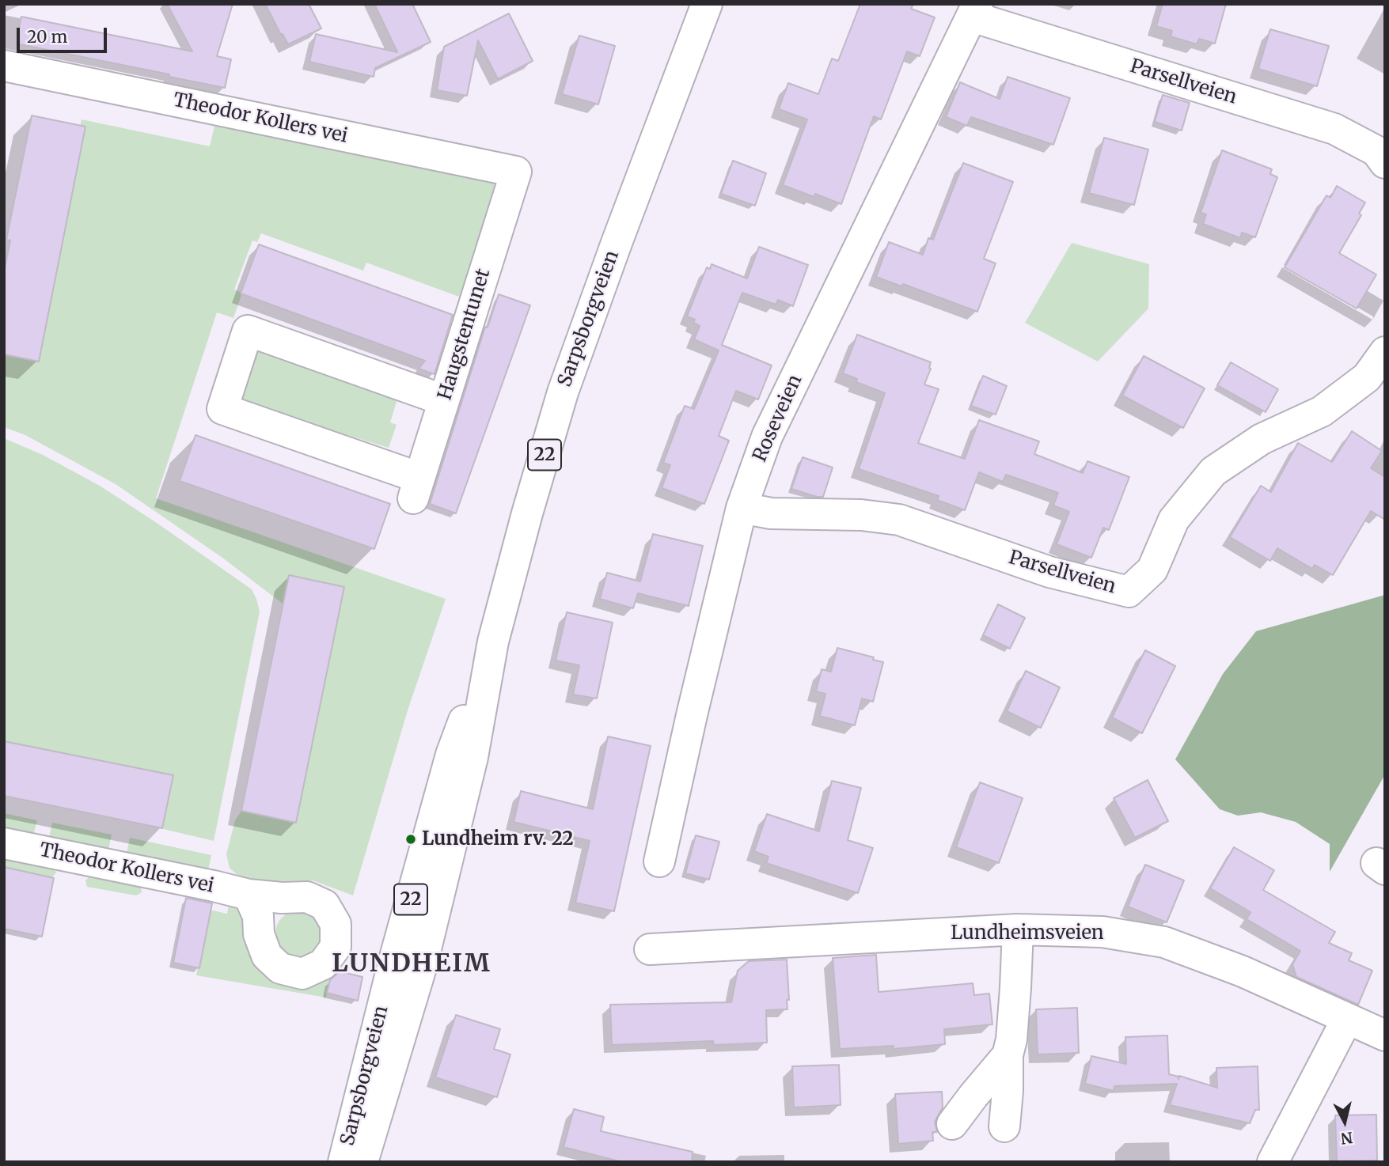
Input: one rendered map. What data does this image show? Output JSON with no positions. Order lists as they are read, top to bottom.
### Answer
{
  "streets": {
    "main road": [
      "Parsellveien",
      "Theodor Kollers vei",
      "Sarpsborgveien",
      "Haugstentunet",
      "Roseveien",
      "22",
      "Lundheimsveien"
    ]
  },
  "crossings": [
    ["Parsellveien", "Roseveien"],
    ["Theodor Kollers vei", "Haugstentunet"]
  ],
  "districts": ["LUNDHEIM"],
  "places": ["Lundheim rv. 22"],
  "scale_bar": "20 m",
  "north": "bottom"
}
